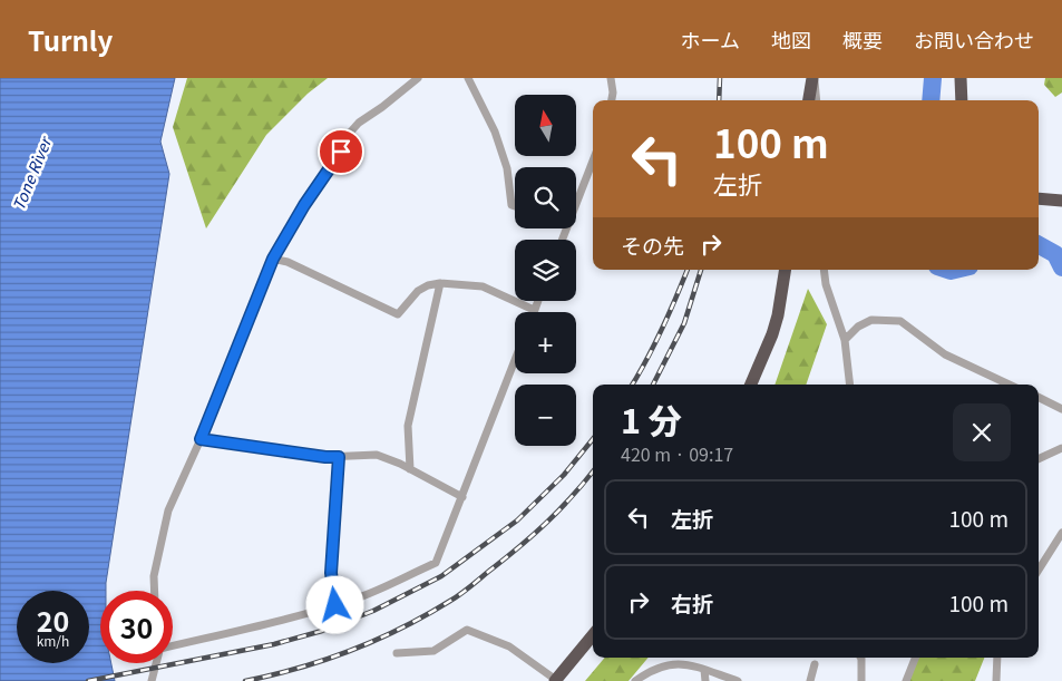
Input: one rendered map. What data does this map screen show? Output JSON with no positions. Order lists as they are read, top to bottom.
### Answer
{
  "water": ["Tone River"],
  "north": "top",
  "page": {
    "header": "Turnly",
    "nav": [
      "ホーム",
      "地図",
      "概要",
      "お問い合わせ"
    ],
    "map_buttons": ["+", "−"],
    "turn": ["100 m", "左折"],
    "then": "その先",
    "heading": ["1 分", "420 m · 09:17"],
    "list": [
      {
        "name": "左折",
        "value": "100 m"
      },
      {
        "name": "右折",
        "value": "100 m"
      }
    ],
    "speed": "20 km/h",
    "limit": "30"
  }
}
